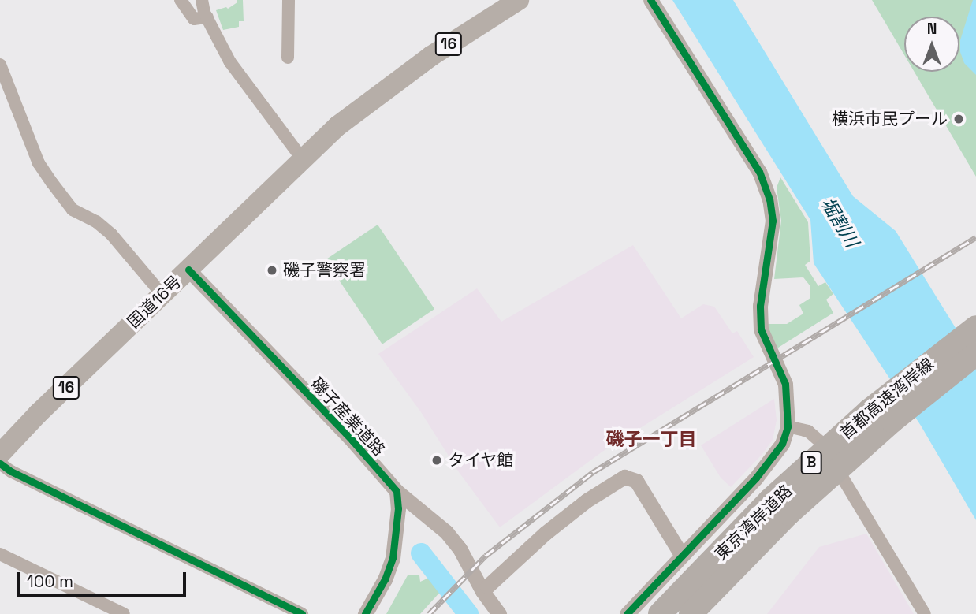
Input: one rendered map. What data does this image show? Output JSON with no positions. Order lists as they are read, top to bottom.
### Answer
{
  "streets": {
    "highway": [
      "16",
      "国道16号",
      "首都高速湾岸線",
      "B",
      "東京湾岸道路"
    ],
    "street": ["磯子産業道路"]
  },
  "crossings": [
    ["国道16号", "磯子産業道路"]
  ],
  "districts": ["磯子一丁目"],
  "water": ["堀割川"],
  "places": ["横浜市民プール", "磯子警察署", "タイヤ館"],
  "scale_bar": "100 m",
  "north": "top"
}
